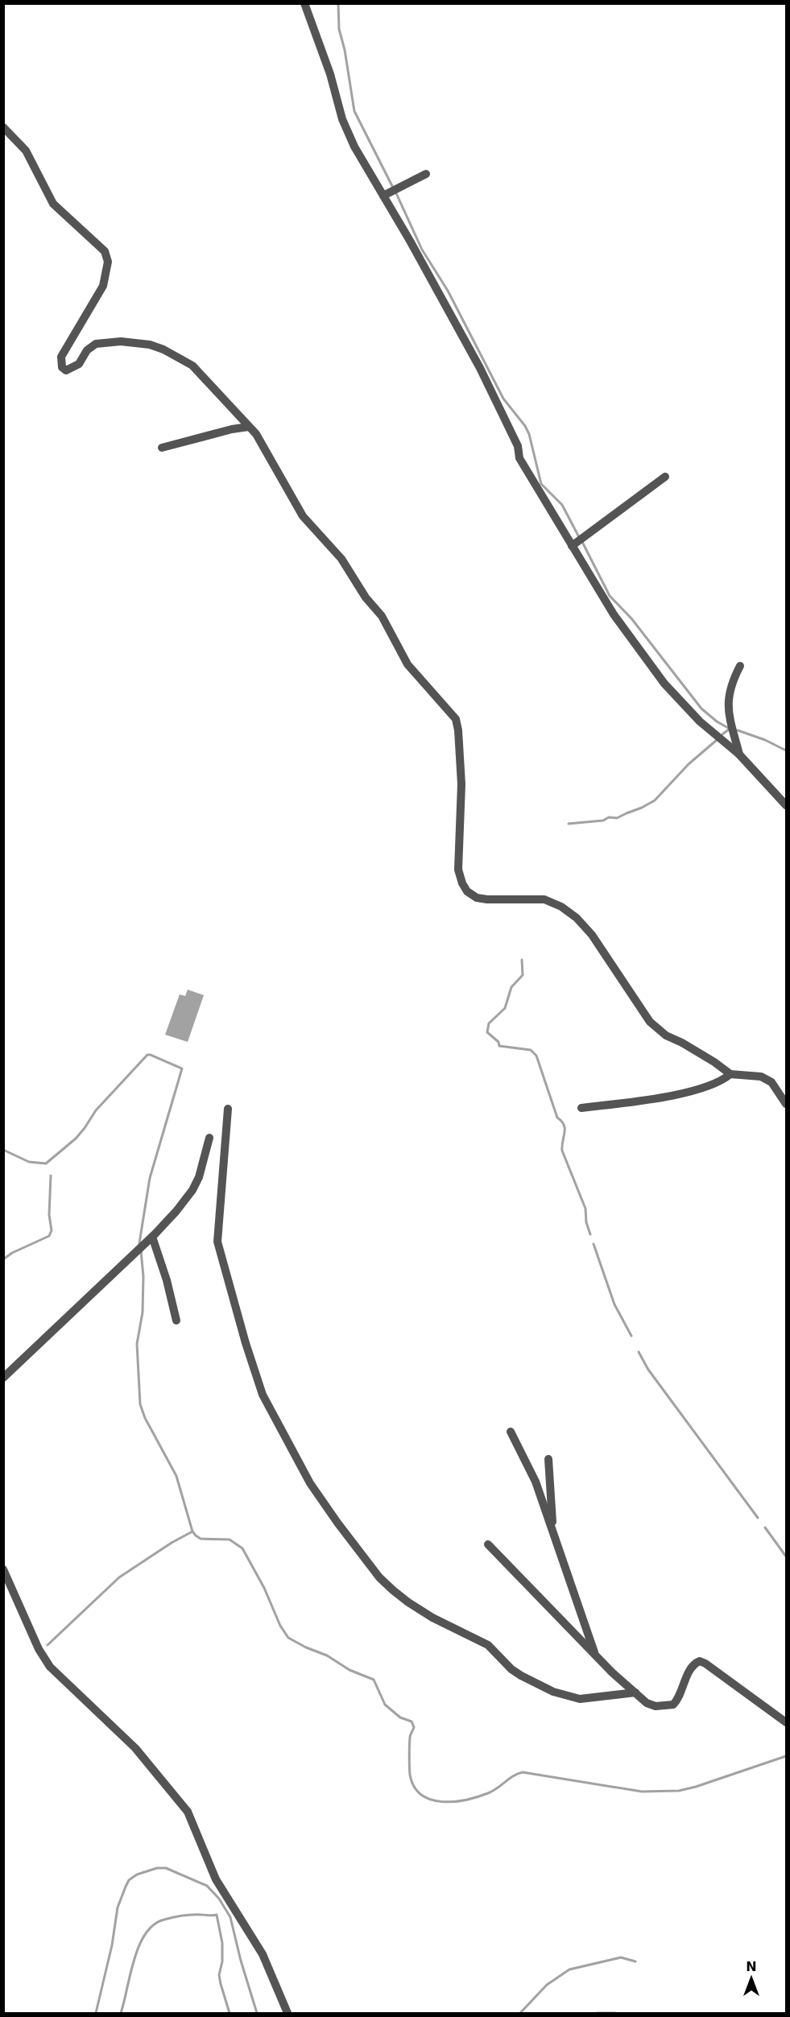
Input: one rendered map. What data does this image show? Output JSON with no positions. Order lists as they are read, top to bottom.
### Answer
{
  "north": "top"
}
